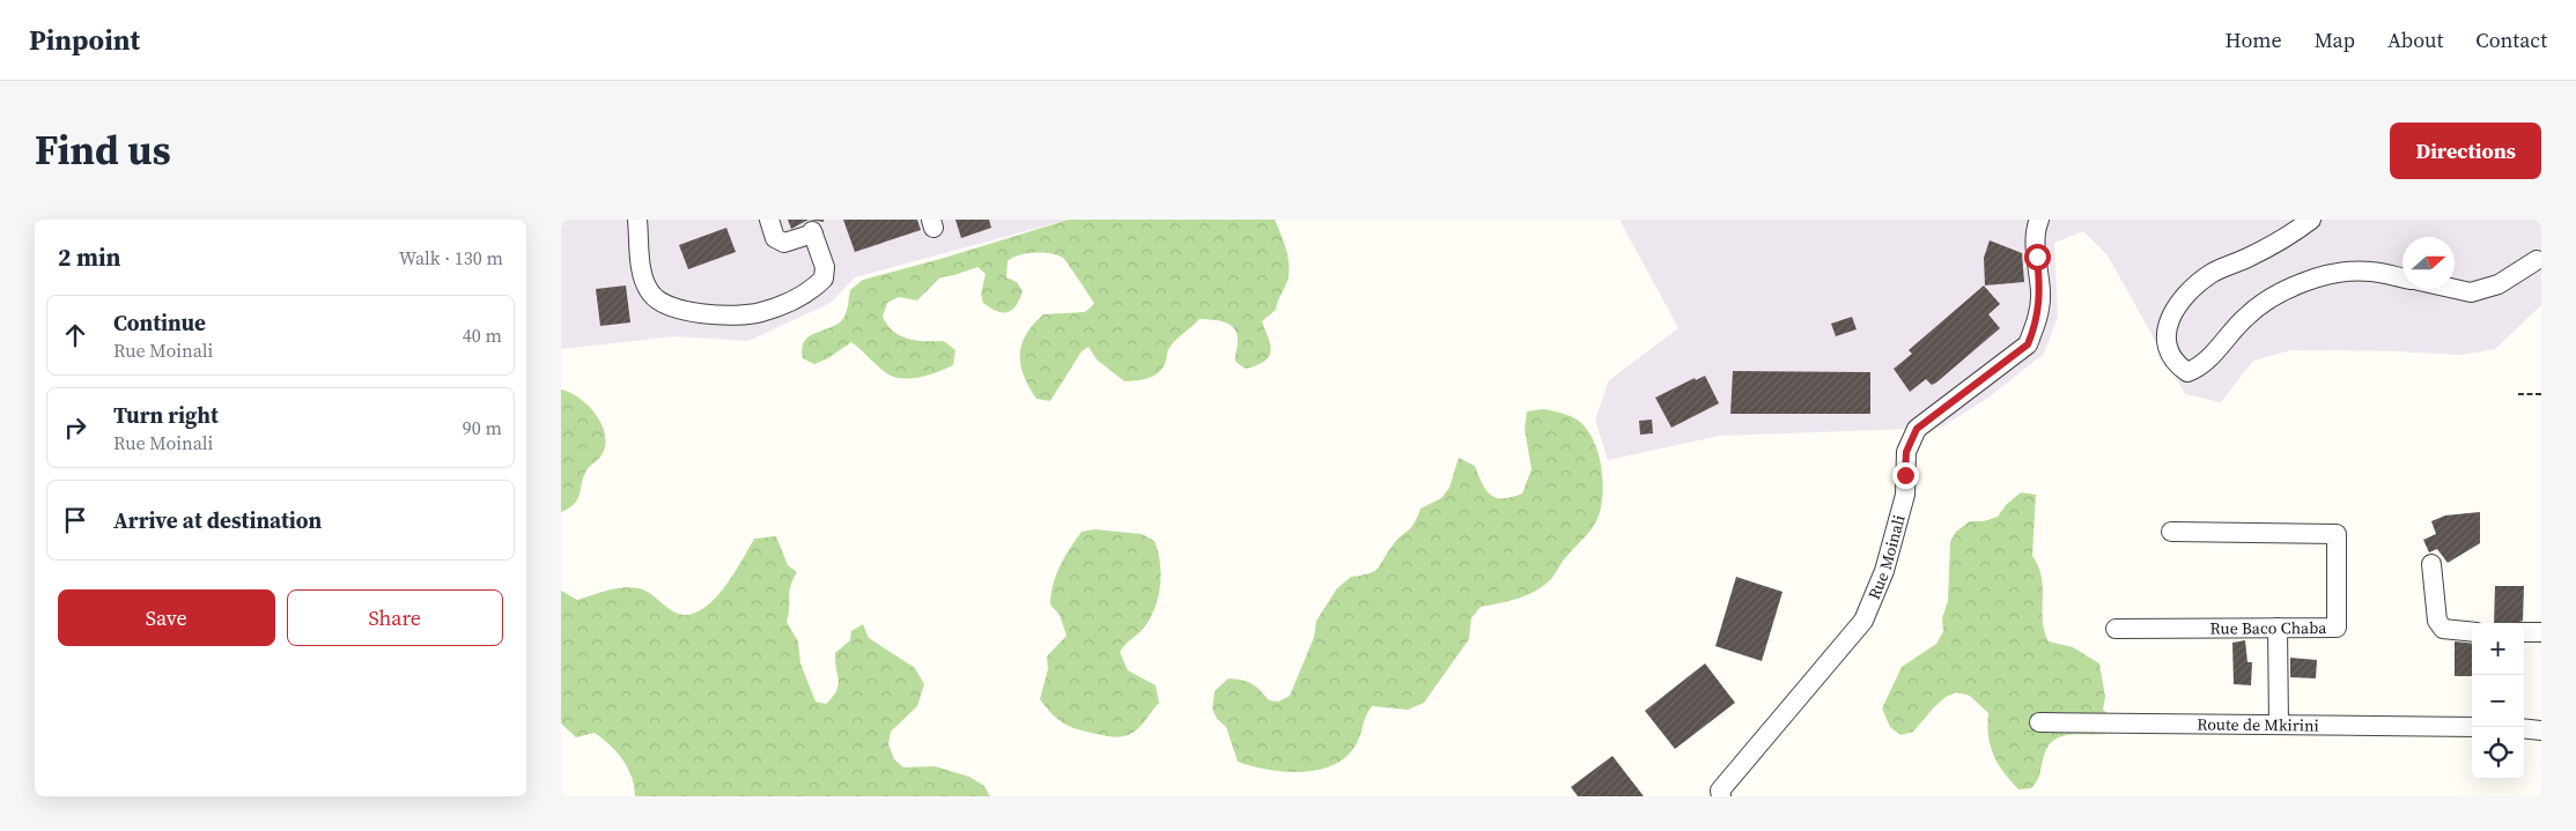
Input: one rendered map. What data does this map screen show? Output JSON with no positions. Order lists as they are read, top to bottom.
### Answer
{
  "streets": {
    "street": ["Rue Moinali", "Rue Baco Chaba", "Route de Mkirini"]
  },
  "north": "right",
  "page": {
    "header": "Pinpoint",
    "nav": [
      "Home",
      "Map",
      "About",
      "Contact"
    ],
    "title": "Find us",
    "buttons": [
      "Directions",
      ["Save", "Share"]
    ],
    "heading": ["2 min", "Walk · 130 m"],
    "list": [
      ["Continue", "Rue Moinali", "40 m"],
      ["Turn right", "Rue Moinali", "90 m"],
      "Arrive at destination"
    ],
    "map_buttons": ["+", "−"]
  }
}
